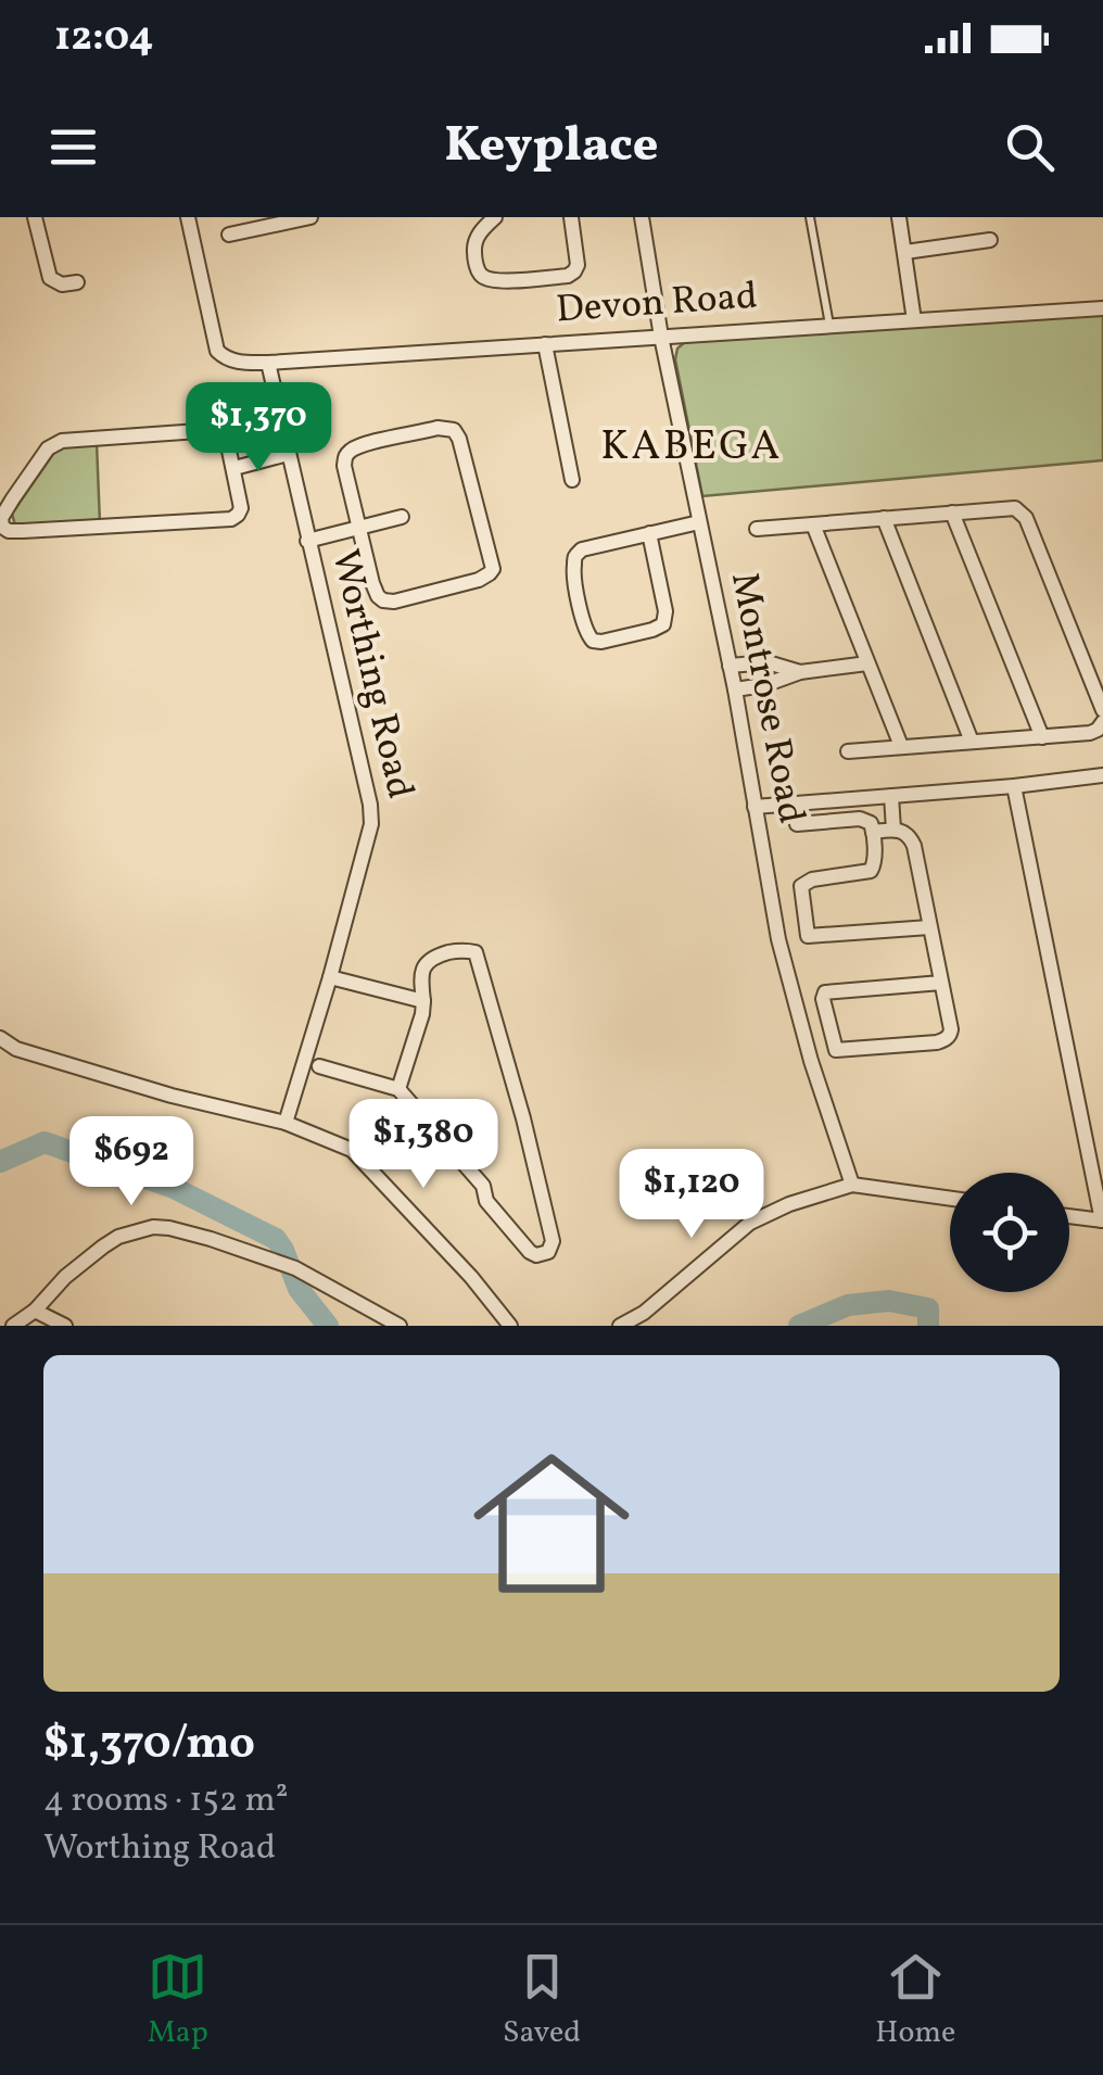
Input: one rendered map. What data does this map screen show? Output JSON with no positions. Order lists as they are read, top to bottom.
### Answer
{
  "streets": {
    "street": ["Devon Road", "Worthing Road", "Montrose Road"]
  },
  "crossings": [
    ["Devon Road", "Worthing Road"],
    ["Devon Road", "Montrose Road"]
  ],
  "districts": ["KABEGA"],
  "page": {
    "status": "12:04",
    "header": "Keyplace",
    "price": [
      "$1,370",
      "$1,380",
      "$692",
      "$1,120"
    ],
    "list": [
      {
        "name": "$1,370/mo",
        "note": "4 rooms · 152 m² · Worthing Road"
      }
    ],
    "tabs": ["Map", "Saved", "Home"]
  }
}
